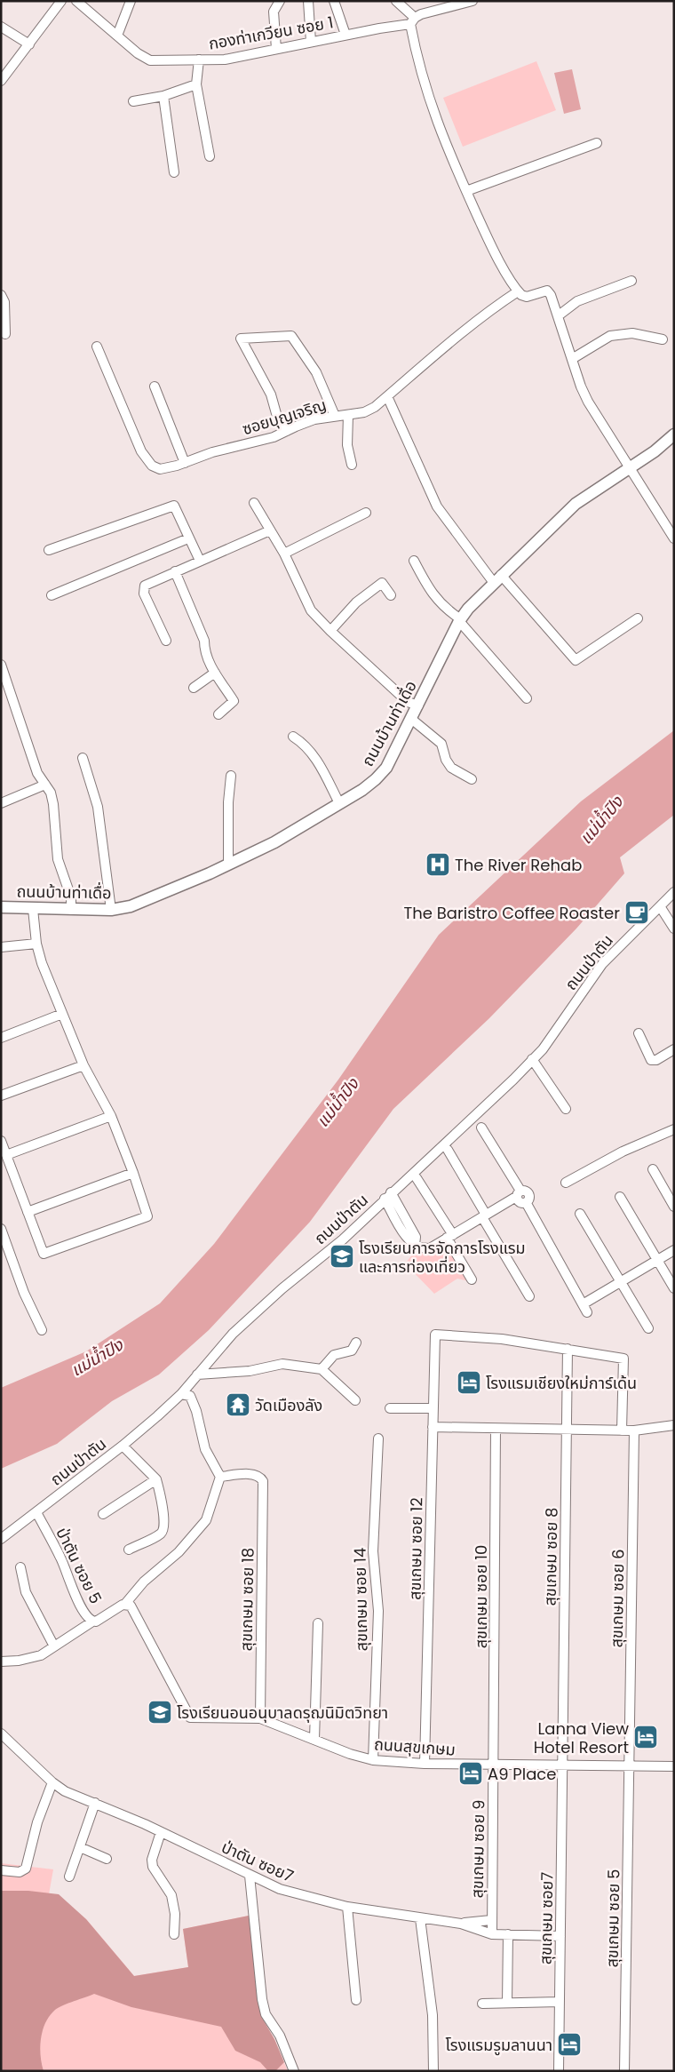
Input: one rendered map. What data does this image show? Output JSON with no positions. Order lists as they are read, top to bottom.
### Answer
{
  "streets": {
    "street": [
      "กองท่าเกวียน ซอย 1",
      "ซอยบุญเจริญ",
      "ถนนบ้านท่าเดื่อ",
      "ถนนป่าตัน",
      "สุขเกษม ซอย 12",
      "สุขเกษม ซอย 8",
      "ป่าตัน ซอย 5",
      "สุขเกษม ซอย 10",
      "สุขเกษม ซอย 6",
      "สุขเกษม ซอย 18",
      "สุขเกษม ซอย 14",
      "ถนนสุขเกษม",
      "สุขเกษม ซอย 9",
      "ป่าตัน ซอย7",
      "สุขเกษม ซอย7",
      "สุขเกษม ซอย 5"
    ]
  },
  "crossings": [
    ["ถนนป่าตัน", "ป่าตัน ซอย 5"],
    ["สุขเกษม ซอย 12", "สุขเกษม ซอย 8"],
    ["สุขเกษม ซอย 12", "ถนนสุขเกษม"],
    ["สุขเกษม ซอย 8", "ถนนสุขเกษม"],
    ["สุขเกษม ซอย 8", "สุขเกษม ซอย7"],
    ["ป่าตัน ซอย 5", "สุขเกษม ซอย 18"],
    ["ป่าตัน ซอย 5", "ถนนสุขเกษม"],
    ["สุขเกษม ซอย 10", "ถนนสุขเกษม"],
    ["สุขเกษม ซอย 10", "สุขเกษม ซอย 9"],
    ["สุขเกษม ซอย 6", "ถนนสุขเกษม"],
    ["สุขเกษม ซอย 6", "สุขเกษม ซอย 5"],
    ["สุขเกษม ซอย 18", "ถนนสุขเกษม"],
    ["สุขเกษม ซอย 14", "ถนนสุขเกษม"],
    ["ถนนสุขเกษม", "สุขเกษม ซอย 9"],
    ["ถนนสุขเกษม", "สุขเกษม ซอย7"],
    ["ถนนสุขเกษม", "สุขเกษม ซอย 5"],
    ["สุขเกษม ซอย 9", "ป่าตัน ซอย7"],
    ["ป่าตัน ซอย7", "สุขเกษม ซอย7"]
  ],
  "water": ["แม่น้ำปิง"],
  "places": {
    "hospital": ["The River Rehab"],
    "cafe": ["The Baristro Coffee Roaster"],
    "school or university": ["โรงเรียนการจัดการโรงแรม และการท่องเที่ยว", "โรงเรียนอนอนุบาลดรุฌนิมิตวิทยา"],
    "hotel": [
      "โรงแรมเชียงใหม่การ์เด้น",
      "Lanna View Hotel Resort",
      "A9 Place",
      "โรงแรมรูมลานนา"
    ],
    "temple": ["วัดเมืองลัง"]
  }
}
